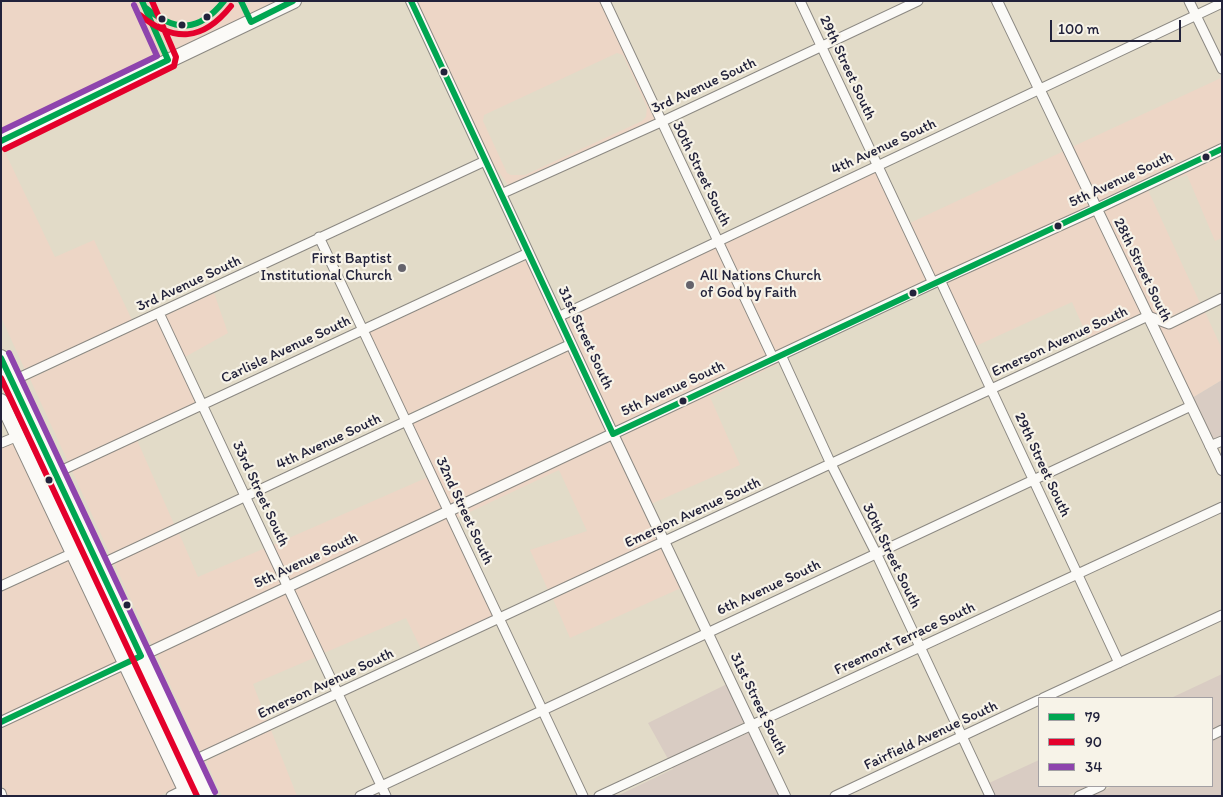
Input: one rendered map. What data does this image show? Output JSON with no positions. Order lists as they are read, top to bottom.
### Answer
{
  "streets": {
    "street": [
      "29th Street South",
      "3rd Avenue South",
      "4th Avenue South",
      "30th Street South",
      "5th Avenue South",
      "28th Street South",
      "31st Street South",
      "Emerson Avenue South",
      "Carlisle Avenue South",
      "33rd Street South",
      "32nd Street South",
      "6th Avenue South",
      "Freemont Terrace South",
      "Fairfield Avenue South"
    ]
  },
  "crossings": [
    ["29th Street South", "3rd Avenue South"],
    ["29th Street South", "4th Avenue South"],
    ["29th Street South", "5th Avenue South"],
    ["29th Street South", "Emerson Avenue South"],
    ["29th Street South", "6th Avenue South"],
    ["29th Street South", "Freemont Terrace South"],
    ["3rd Avenue South", "30th Street South"],
    ["3rd Avenue South", "31st Street South"],
    ["3rd Avenue South", "33rd Street South"],
    ["3rd Avenue South", "32nd Street South"],
    ["4th Avenue South", "30th Street South"],
    ["4th Avenue South", "28th Street South"],
    ["4th Avenue South", "31st Street South"],
    ["4th Avenue South", "33rd Street South"],
    ["4th Avenue South", "32nd Street South"],
    ["30th Street South", "5th Avenue South"],
    ["30th Street South", "Emerson Avenue South"],
    ["30th Street South", "6th Avenue South"],
    ["30th Street South", "Freemont Terrace South"],
    ["30th Street South", "Fairfield Avenue South"],
    ["5th Avenue South", "28th Street South"],
    ["5th Avenue South", "31st Street South"],
    ["5th Avenue South", "33rd Street South"],
    ["5th Avenue South", "32nd Street South"],
    ["28th Street South", "Emerson Avenue South"],
    ["28th Street South", "6th Avenue South"],
    ["31st Street South", "Emerson Avenue South"],
    ["31st Street South", "Carlisle Avenue South"],
    ["31st Street South", "6th Avenue South"],
    ["31st Street South", "Freemont Terrace South"],
    ["Emerson Avenue South", "33rd Street South"],
    ["Emerson Avenue South", "32nd Street South"],
    ["Carlisle Avenue South", "33rd Street South"],
    ["Carlisle Avenue South", "32nd Street South"],
    ["33rd Street South", "6th Avenue South"],
    ["32nd Street South", "6th Avenue South"]
  ],
  "places": ["First Baptist Institutional Church", "All Nations Church of God by Faith"],
  "lines": ["transit line 79", "transit line 90", "transit line 34"],
  "legend": ["79", "90", "34"],
  "scale_bar": "100 m"
}
